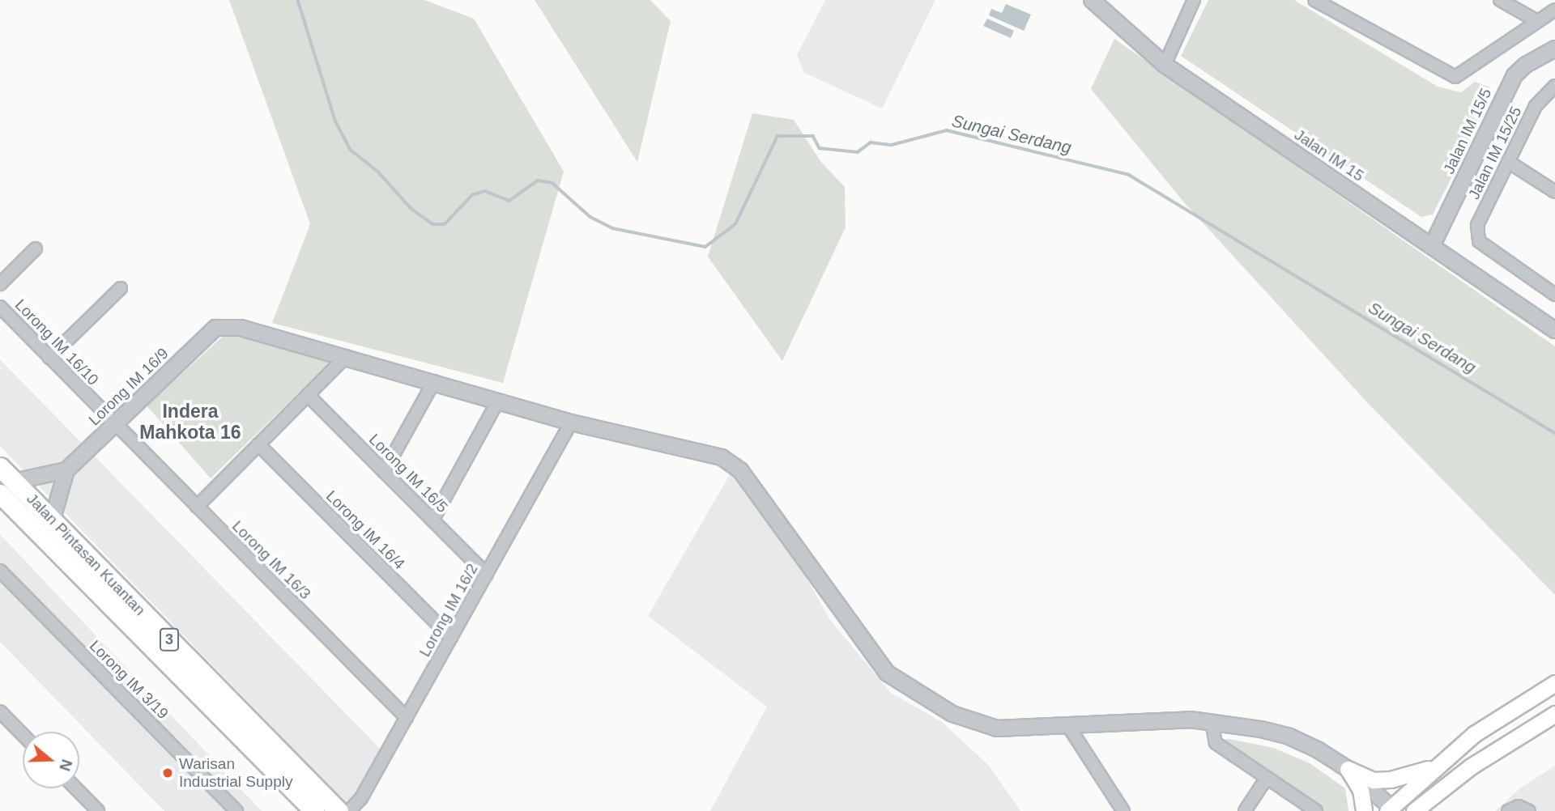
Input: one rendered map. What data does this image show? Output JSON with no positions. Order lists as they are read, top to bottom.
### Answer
{
  "streets": {
    "highway": ["Jalan Pintasan Kuantan", "3"],
    "street": [
      "Jalan IM 15/5",
      "Jalan IM 15/25",
      "Jalan IM 15",
      "Lorong IM 16/10",
      "Lorong IM 16/9",
      "Lorong IM 16/5",
      "Lorong IM 16/4",
      "Lorong IM 16/3",
      "Lorong IM 16/2",
      "Lorong IM 3/19"
    ]
  },
  "crossings": [
    ["Jalan IM 15/5", "Jalan IM 15"],
    ["Lorong IM 16/10", "Lorong IM 16/9"],
    ["Lorong IM 16/10", "Lorong IM 16/3"],
    ["Lorong IM 16/9", "Lorong IM 16/3"],
    ["Lorong IM 16/5", "Lorong IM 16/2"],
    ["Lorong IM 16/4", "Lorong IM 16/2"],
    ["Lorong IM 16/3", "Lorong IM 16/2"]
  ],
  "districts": ["Indera Mahkota 16"],
  "water": ["Sungai Serdang"],
  "places": ["Warisan Industrial Supply"],
  "north": "right"
}
